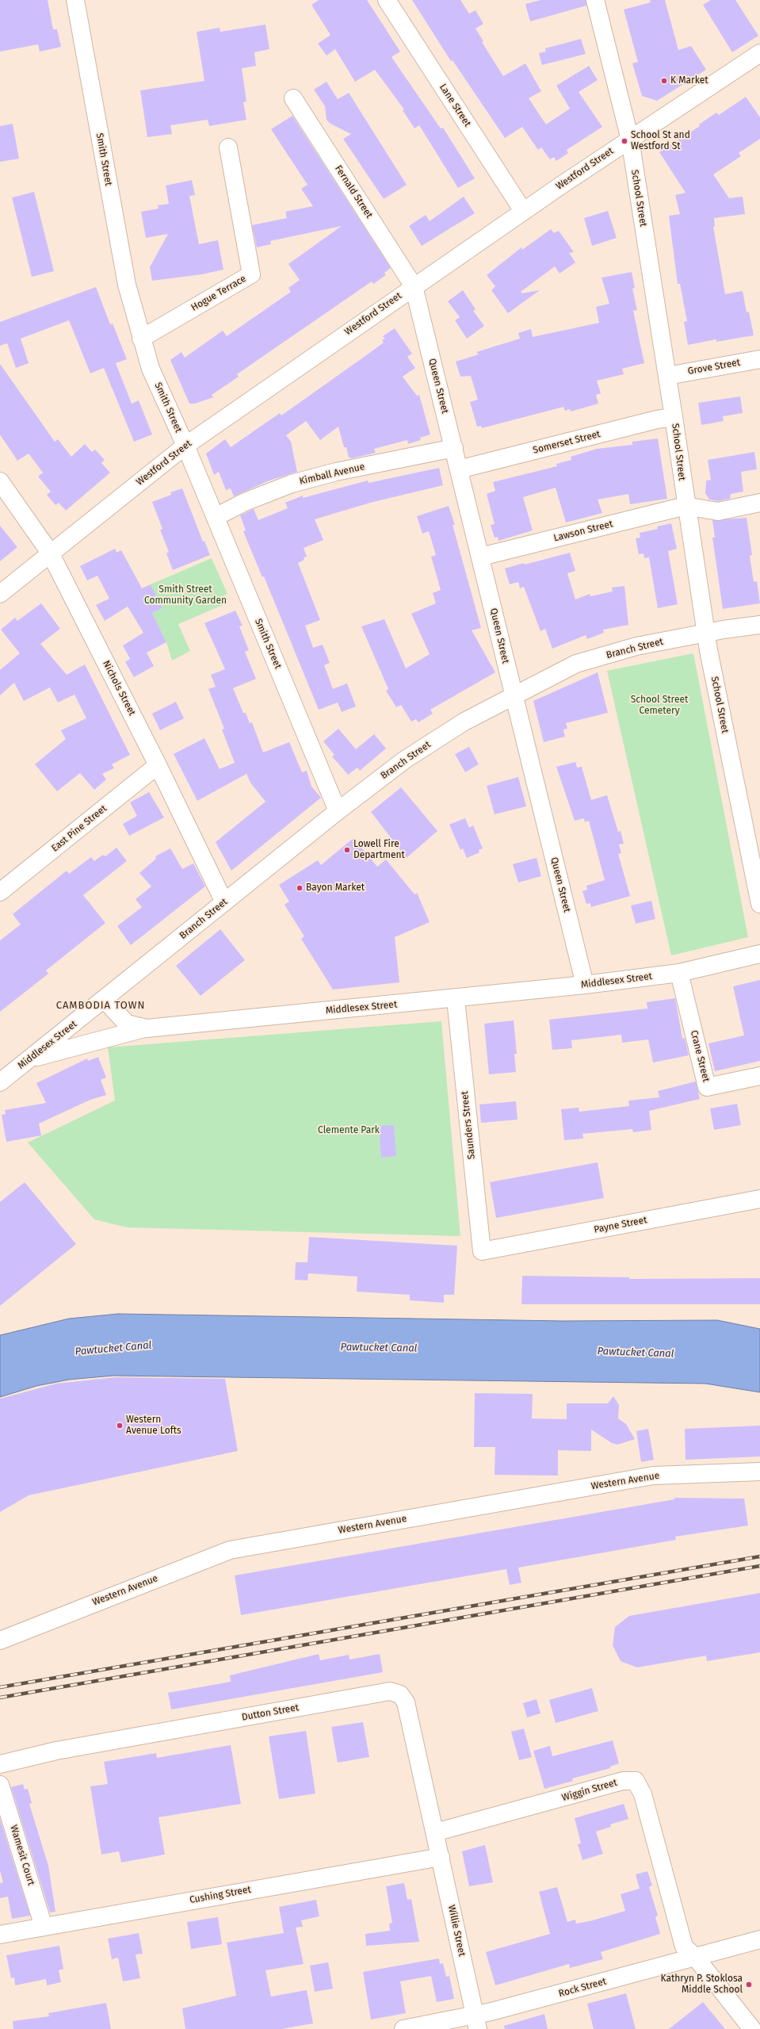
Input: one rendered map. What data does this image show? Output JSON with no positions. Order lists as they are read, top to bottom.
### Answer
{
  "streets": {
    "street": [
      "Lane Street",
      "Smith Street",
      "Westford Street",
      "Fernald Street",
      "School Street",
      "Hogue Terrace",
      "Grove Street",
      "Queen Street",
      "Somerset Street",
      "Kimball Avenue",
      "Lawson Street",
      "Branch Street",
      "Nichols Street",
      "East Pine Street",
      "Middlesex Street",
      "Crane Street",
      "Saunders Street",
      "Payne Street",
      "Western Avenue",
      "Dutton Street",
      "Wiggin Street",
      "Wamesit Court",
      "Cushing Street",
      "Willie Street",
      "Rock Street"
    ]
  },
  "crossings": [
    ["Lane Street", "Westford Street"],
    ["Smith Street", "Westford Street"],
    ["Smith Street", "Hogue Terrace"],
    ["Smith Street", "Kimball Avenue"],
    ["Smith Street", "Branch Street"],
    ["Westford Street", "Fernald Street"],
    ["Westford Street", "School Street"],
    ["Westford Street", "Queen Street"],
    ["Westford Street", "Nichols Street"],
    ["Fernald Street", "Queen Street"],
    ["School Street", "Grove Street"],
    ["School Street", "Somerset Street"],
    ["School Street", "Lawson Street"],
    ["School Street", "Branch Street"],
    ["Queen Street", "Somerset Street"],
    ["Queen Street", "Kimball Avenue"],
    ["Queen Street", "Lawson Street"],
    ["Queen Street", "Branch Street"],
    ["Queen Street", "Middlesex Street"],
    ["Branch Street", "Nichols Street"],
    ["Branch Street", "Middlesex Street"],
    ["Nichols Street", "East Pine Street"],
    ["Middlesex Street", "Crane Street"],
    ["Middlesex Street", "Saunders Street"],
    ["Saunders Street", "Payne Street"],
    ["Dutton Street", "Wiggin Street"],
    ["Dutton Street", "Willie Street"],
    ["Wiggin Street", "Willie Street"],
    ["Wiggin Street", "Rock Street"],
    ["Wamesit Court", "Cushing Street"],
    ["Cushing Street", "Willie Street"],
    ["Willie Street", "Rock Street"]
  ],
  "districts": ["CAMBODIA TOWN"],
  "water": ["Pawtucket Canal"],
  "parks": ["Smith Street Community Garden", "School Street Cemetery", "Clemente Park"],
  "places": [
    "K Market",
    "School St and Westford St",
    "Lowell Fire Department",
    "Bayon Market",
    "Western Avenue Lofts",
    "Kathryn P. Stoklosa Middle School"
  ]
}
